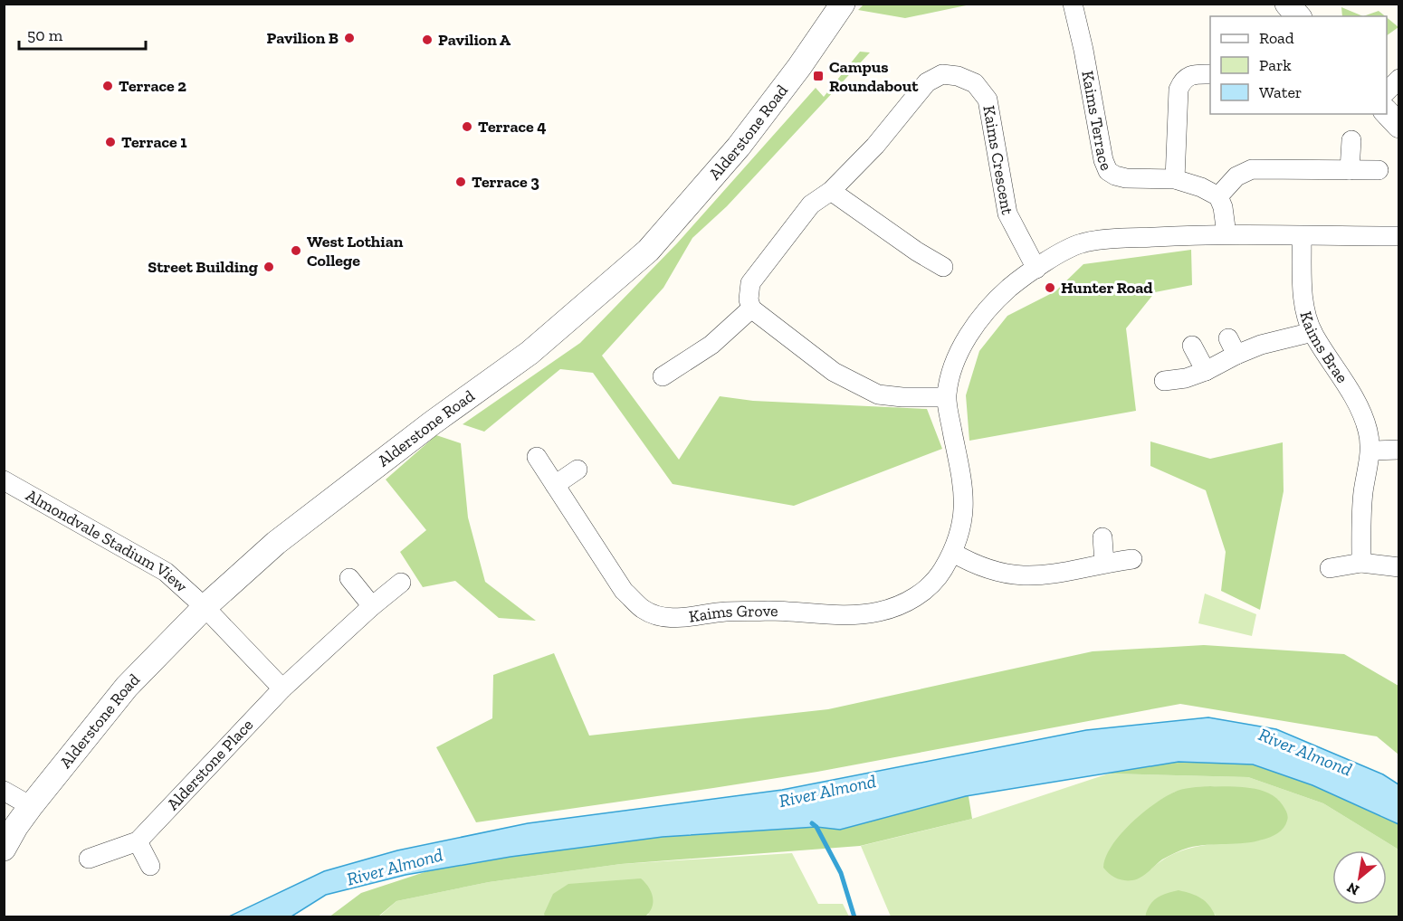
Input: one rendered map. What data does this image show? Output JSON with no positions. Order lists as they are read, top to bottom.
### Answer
{
  "streets": {
    "street": [
      "Kaims Terrace",
      "Alderstone Road",
      "Kaims Crescent",
      "Kaims Brae",
      "Almondvale Stadium View",
      "Kaims Grove",
      "Alderstone Place"
    ]
  },
  "crossings": [
    ["Alderstone Road", "Almondvale Stadium View"]
  ],
  "water": ["River Almond"],
  "places": {
    "other": [
      "Pavilion B",
      "Pavilion A",
      "Terrace 2",
      "Terrace 4",
      "Terrace 1",
      "Terrace 3",
      "West Lothian College",
      "Street Building",
      "Hunter Road"
    ],
    "transit": ["Campus Roundabout"]
  },
  "legend": ["Road", "Park", "Water"],
  "scale_bar": "50 m",
  "north": "bottom left"
}
